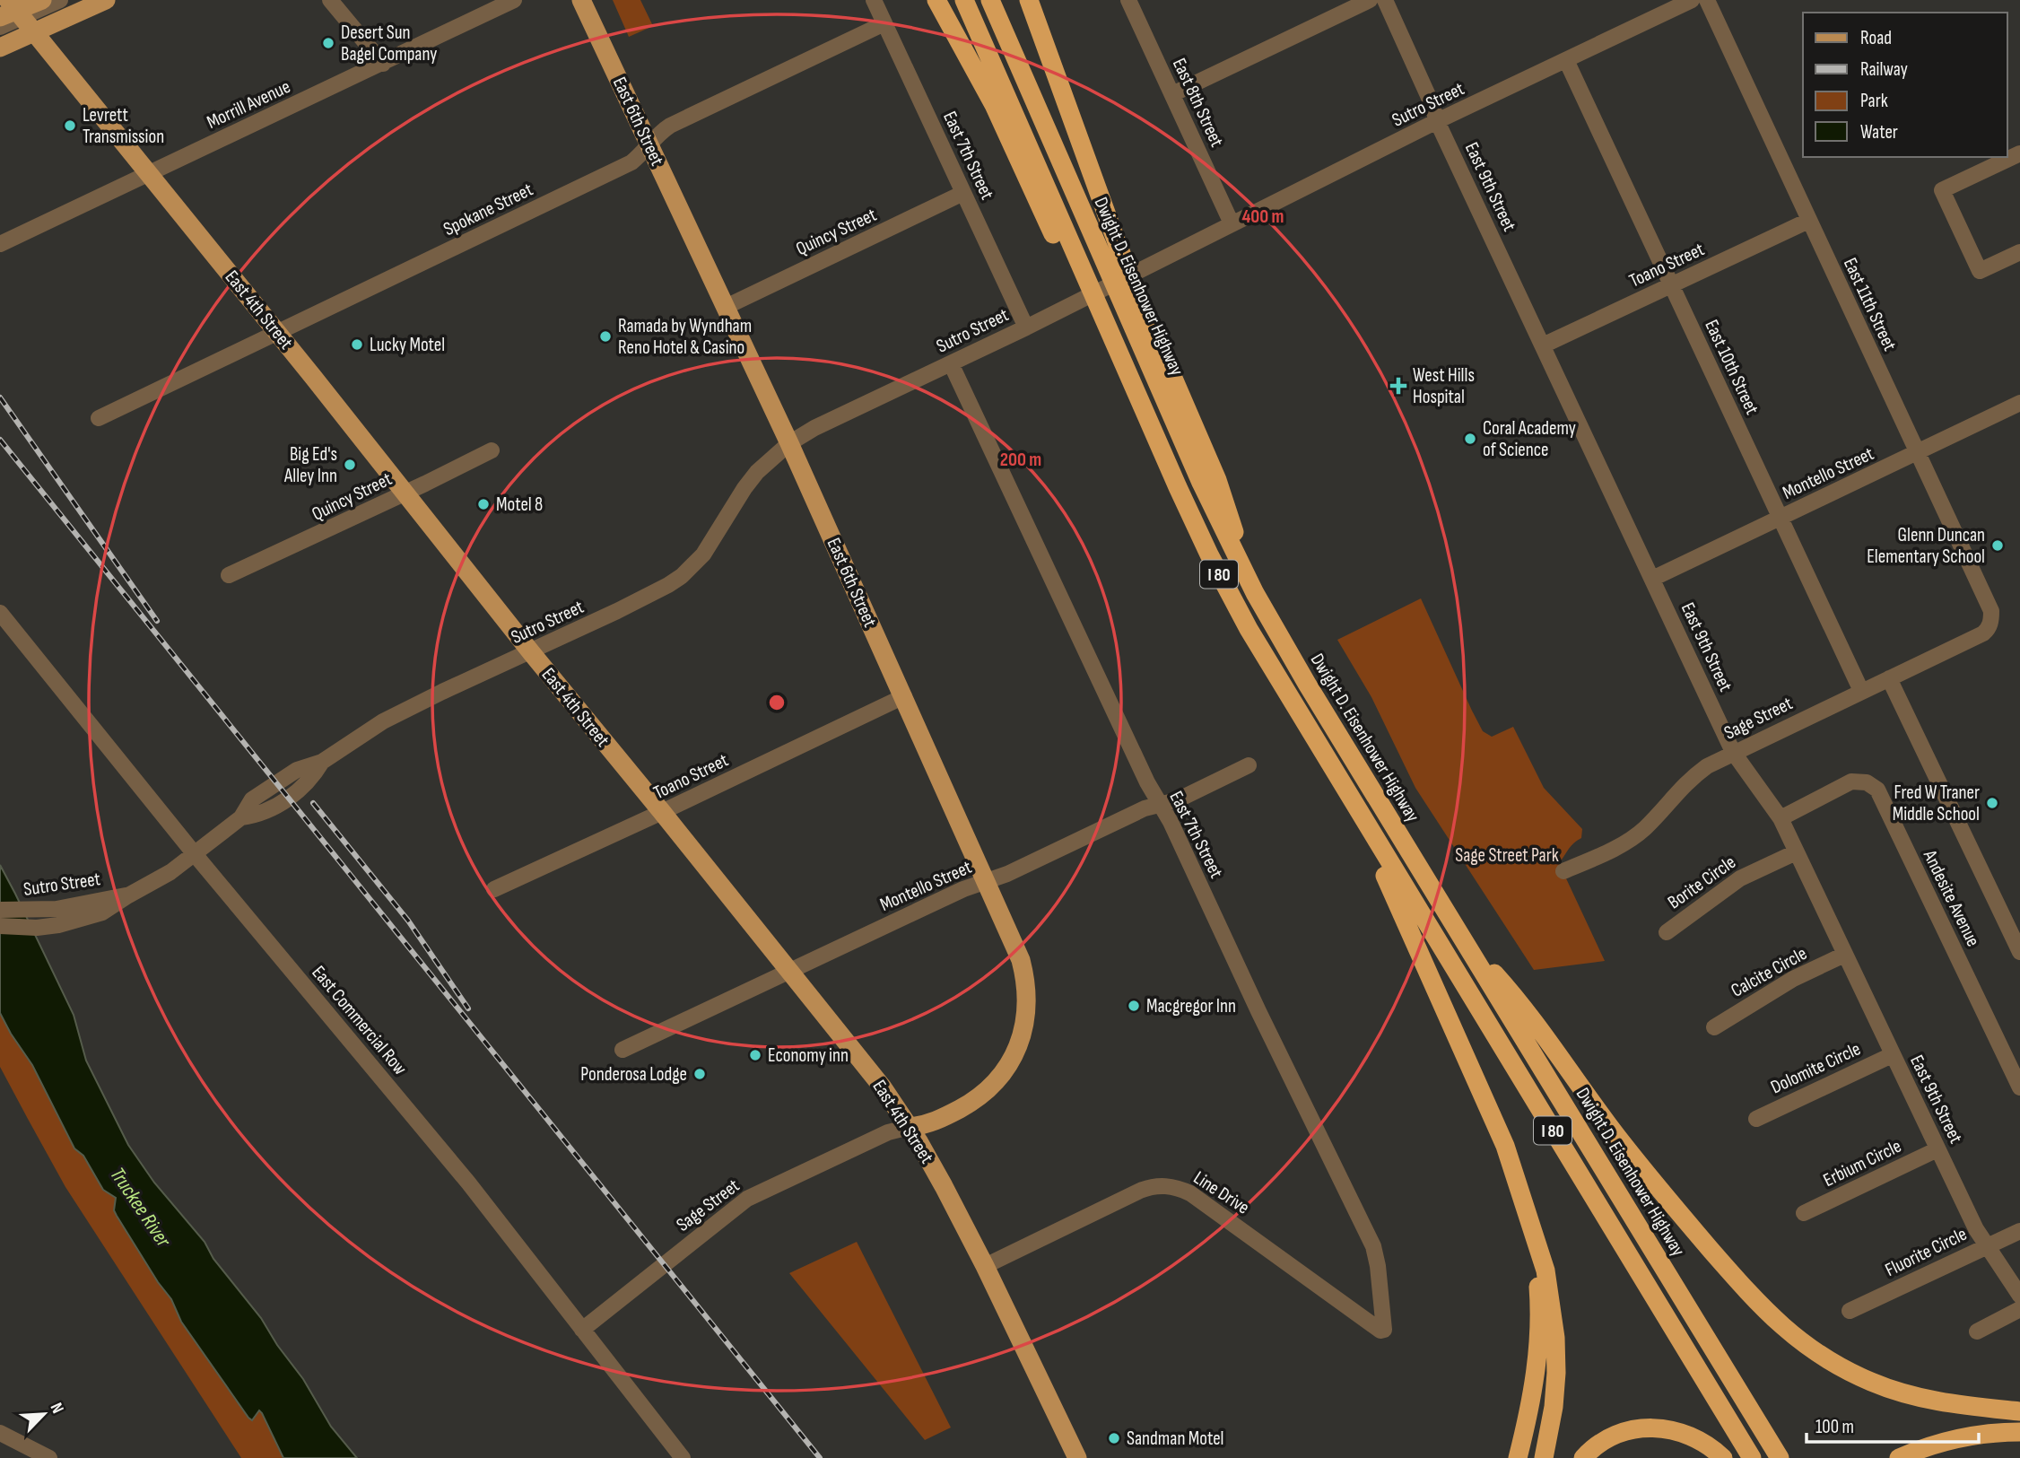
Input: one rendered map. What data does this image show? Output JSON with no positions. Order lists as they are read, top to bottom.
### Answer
{
  "streets": {
    "highway": ["Dwight D. Eisenhower Highway", "I 80"],
    "main road": ["East 6th Street", "East 4th Street"],
    "street": [
      "East 8th Street",
      "Morrill Avenue",
      "Sutro Street",
      "East 7th Street",
      "East 9th Street",
      "Spokane Street",
      "Quincy Street",
      "Toano Street",
      "East 11th Street",
      "East 10th Street",
      "Montello Street",
      "Sage Street",
      "Borite Circle",
      "Andesite Avenue",
      "Calcite Circle",
      "East Commercial Row",
      "Dolomite Circle",
      "Erbium Circle",
      "Line Drive",
      "Fluorite Circle"
    ]
  },
  "crossings": [
    ["East 8th Street", "Sutro Street"],
    ["Morrill Avenue", "East 4th Street"],
    ["Sutro Street", "East 6th Street"],
    ["Sutro Street", "East 7th Street"],
    ["Sutro Street", "East 9th Street"],
    ["Sutro Street", "East 4th Street"],
    ["Sutro Street", "East 10th Street"],
    ["Sutro Street", "East Commercial Row"],
    ["East 6th Street", "Spokane Street"],
    ["East 6th Street", "Quincy Street"],
    ["East 6th Street", "Toano Street"],
    ["East 6th Street", "East 4th Street"],
    ["East 6th Street", "Montello Street"],
    ["East 6th Street", "Sage Street"],
    ["East 7th Street", "Spokane Street"],
    ["East 7th Street", "Quincy Street"],
    ["East 7th Street", "Montello Street"],
    ["East 7th Street", "Line Drive"],
    ["East 9th Street", "Toano Street"],
    ["East 9th Street", "Montello Street"],
    ["East 9th Street", "Sage Street"],
    ["East 9th Street", "Borite Circle"],
    ["East 9th Street", "Andesite Avenue"],
    ["East 9th Street", "Calcite Circle"],
    ["East 9th Street", "Dolomite Circle"],
    ["East 9th Street", "Erbium Circle"],
    ["East 9th Street", "Fluorite Circle"],
    ["Spokane Street", "East 4th Street"],
    ["Quincy Street", "East 4th Street"],
    ["Toano Street", "East 11th Street"],
    ["Toano Street", "East 4th Street"],
    ["Toano Street", "East 10th Street"],
    ["East 11th Street", "Montello Street"],
    ["East 11th Street", "Sage Street"],
    ["East 4th Street", "Montello Street"],
    ["East 4th Street", "Sage Street"],
    ["East 4th Street", "Line Drive"],
    ["East 10th Street", "Montello Street"],
    ["East 10th Street", "Sage Street"],
    ["Sage Street", "East Commercial Row"]
  ],
  "water": ["Truckee River"],
  "parks": ["Sage Street Park"],
  "places": {
    "other": [
      "Desert Sun Bagel Company",
      "Levrett Transmission",
      "Ramada by Wyndham Reno Hotel & Casino",
      "Lucky Motel",
      "Coral Academy of Science",
      "Big Ed's Alley Inn",
      "Motel 8",
      "Glenn Duncan Elementary School",
      "Fred W Traner Middle School",
      "Macgregor Inn",
      "Economy inn",
      "Ponderosa Lodge",
      "Sandman Motel"
    ],
    "health": ["West Hills Hospital"]
  },
  "legend": [
    "Road",
    "Railway",
    "Park",
    "Water"
  ],
  "scale_bar": "100 m",
  "north": "top right",
  "rings": ["400 m", "200 m"]
}
